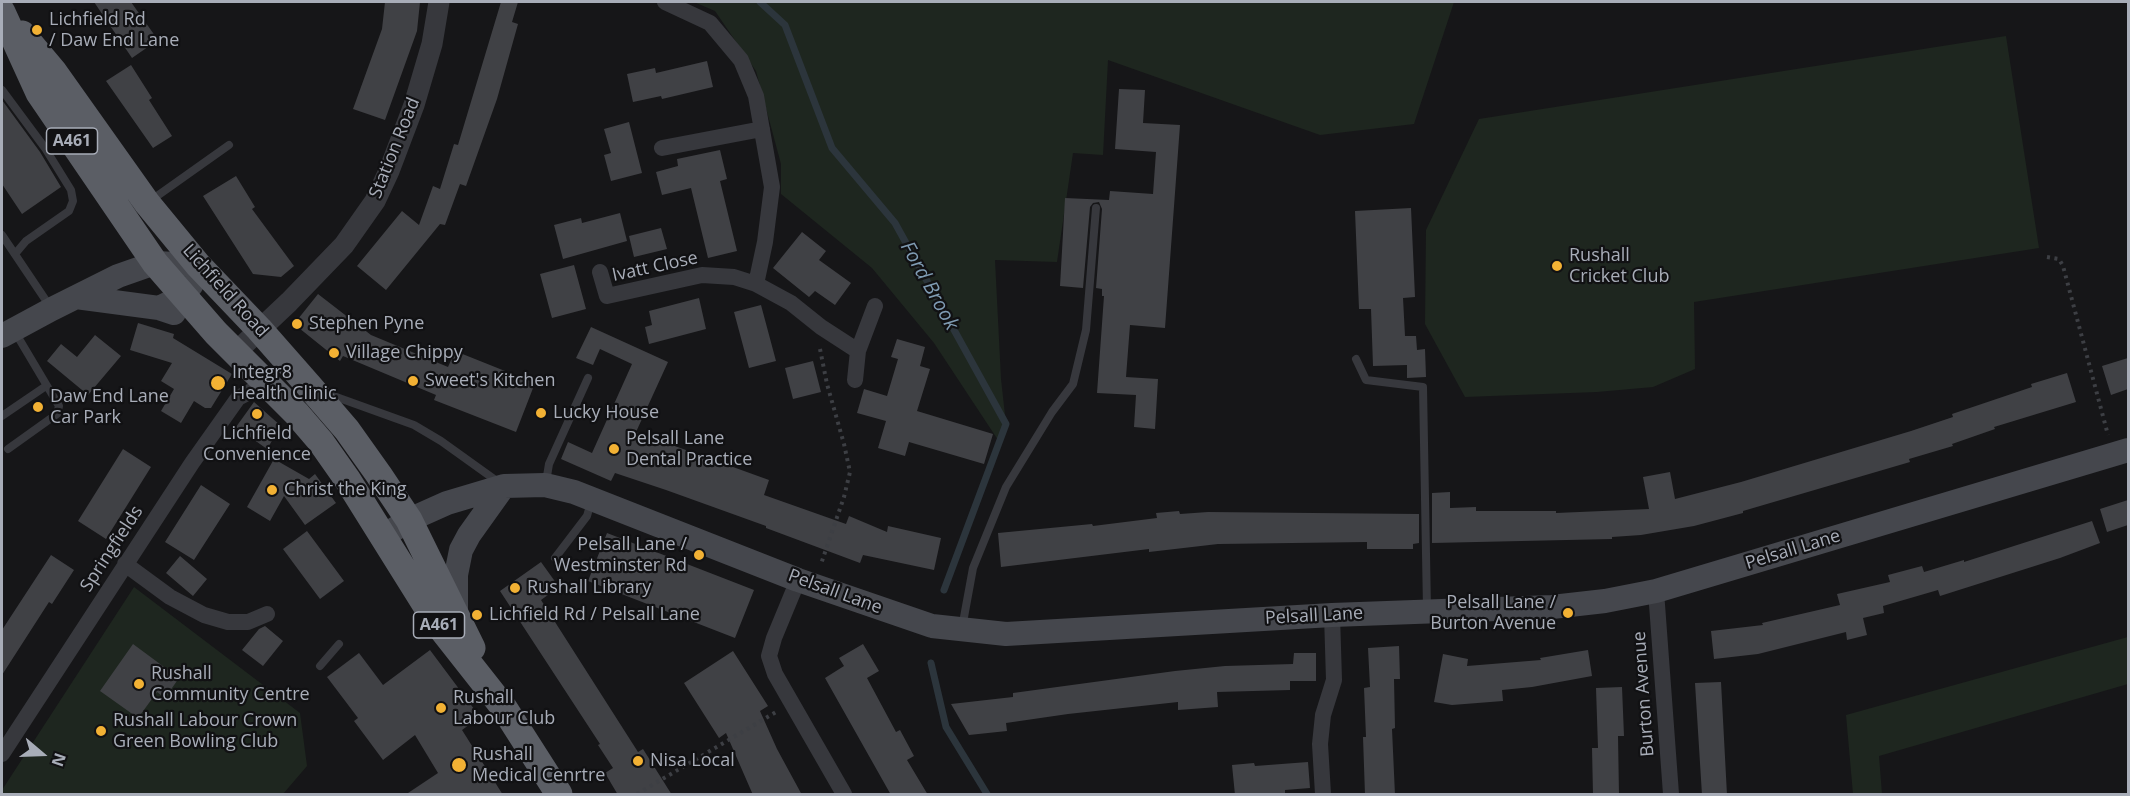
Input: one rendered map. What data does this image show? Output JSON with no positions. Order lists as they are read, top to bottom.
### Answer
{
  "streets": {
    "highway": ["A461", "Lichfield Road"],
    "main road": ["Pelsall Lane"],
    "street": [
      "Station Road",
      "Ivatt Close",
      "Springfields",
      "Burton Avenue"
    ]
  },
  "crossings": [
    ["Station Road", "Lichfield Road"],
    ["Lichfield Road", "Springfields"],
    ["Lichfield Road", "Pelsall Lane"],
    ["Pelsall Lane", "Burton Avenue"]
  ],
  "water": ["Ford Brook"],
  "places": [
    "Lichfield Rd / Daw End Lane",
    "Rushall Cricket Club",
    "Stephen Pyne",
    "Village Chippy",
    "Sweet's Kitchen",
    "Integr8 Health Clinic",
    "Daw End Lane Car Park",
    "Lucky House",
    "Lichfield Convenience",
    "Pelsall Lane Dental Practice",
    "Christ the King",
    "Pelsall Lane / Westminster Rd",
    "Rushall Library",
    "Pelsall Lane / Burton Avenue",
    "Lichfield Rd / Pelsall Lane",
    "Rushall Community Centre",
    "Rushall Labour Club",
    "Rushall Labour Crown Green Bowling Club",
    "Nisa Local",
    "Rushall Medical Cenrtre"
  ],
  "north": "right"
}
